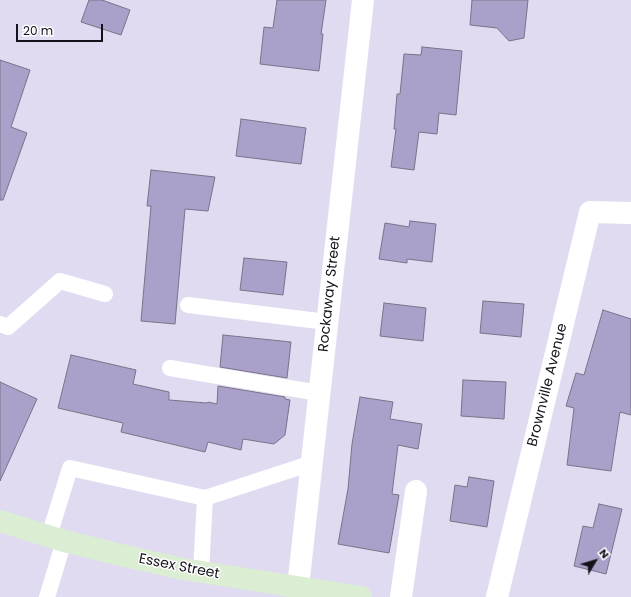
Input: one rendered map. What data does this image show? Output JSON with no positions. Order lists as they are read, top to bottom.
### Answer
{
  "streets": {
    "main road": ["Essex Street"],
    "street": ["Rockaway Street", "Brownville Avenue"]
  },
  "crossings": [
    ["Rockaway Street", "Essex Street"]
  ],
  "scale_bar": "20 m",
  "north": "top right"
}
